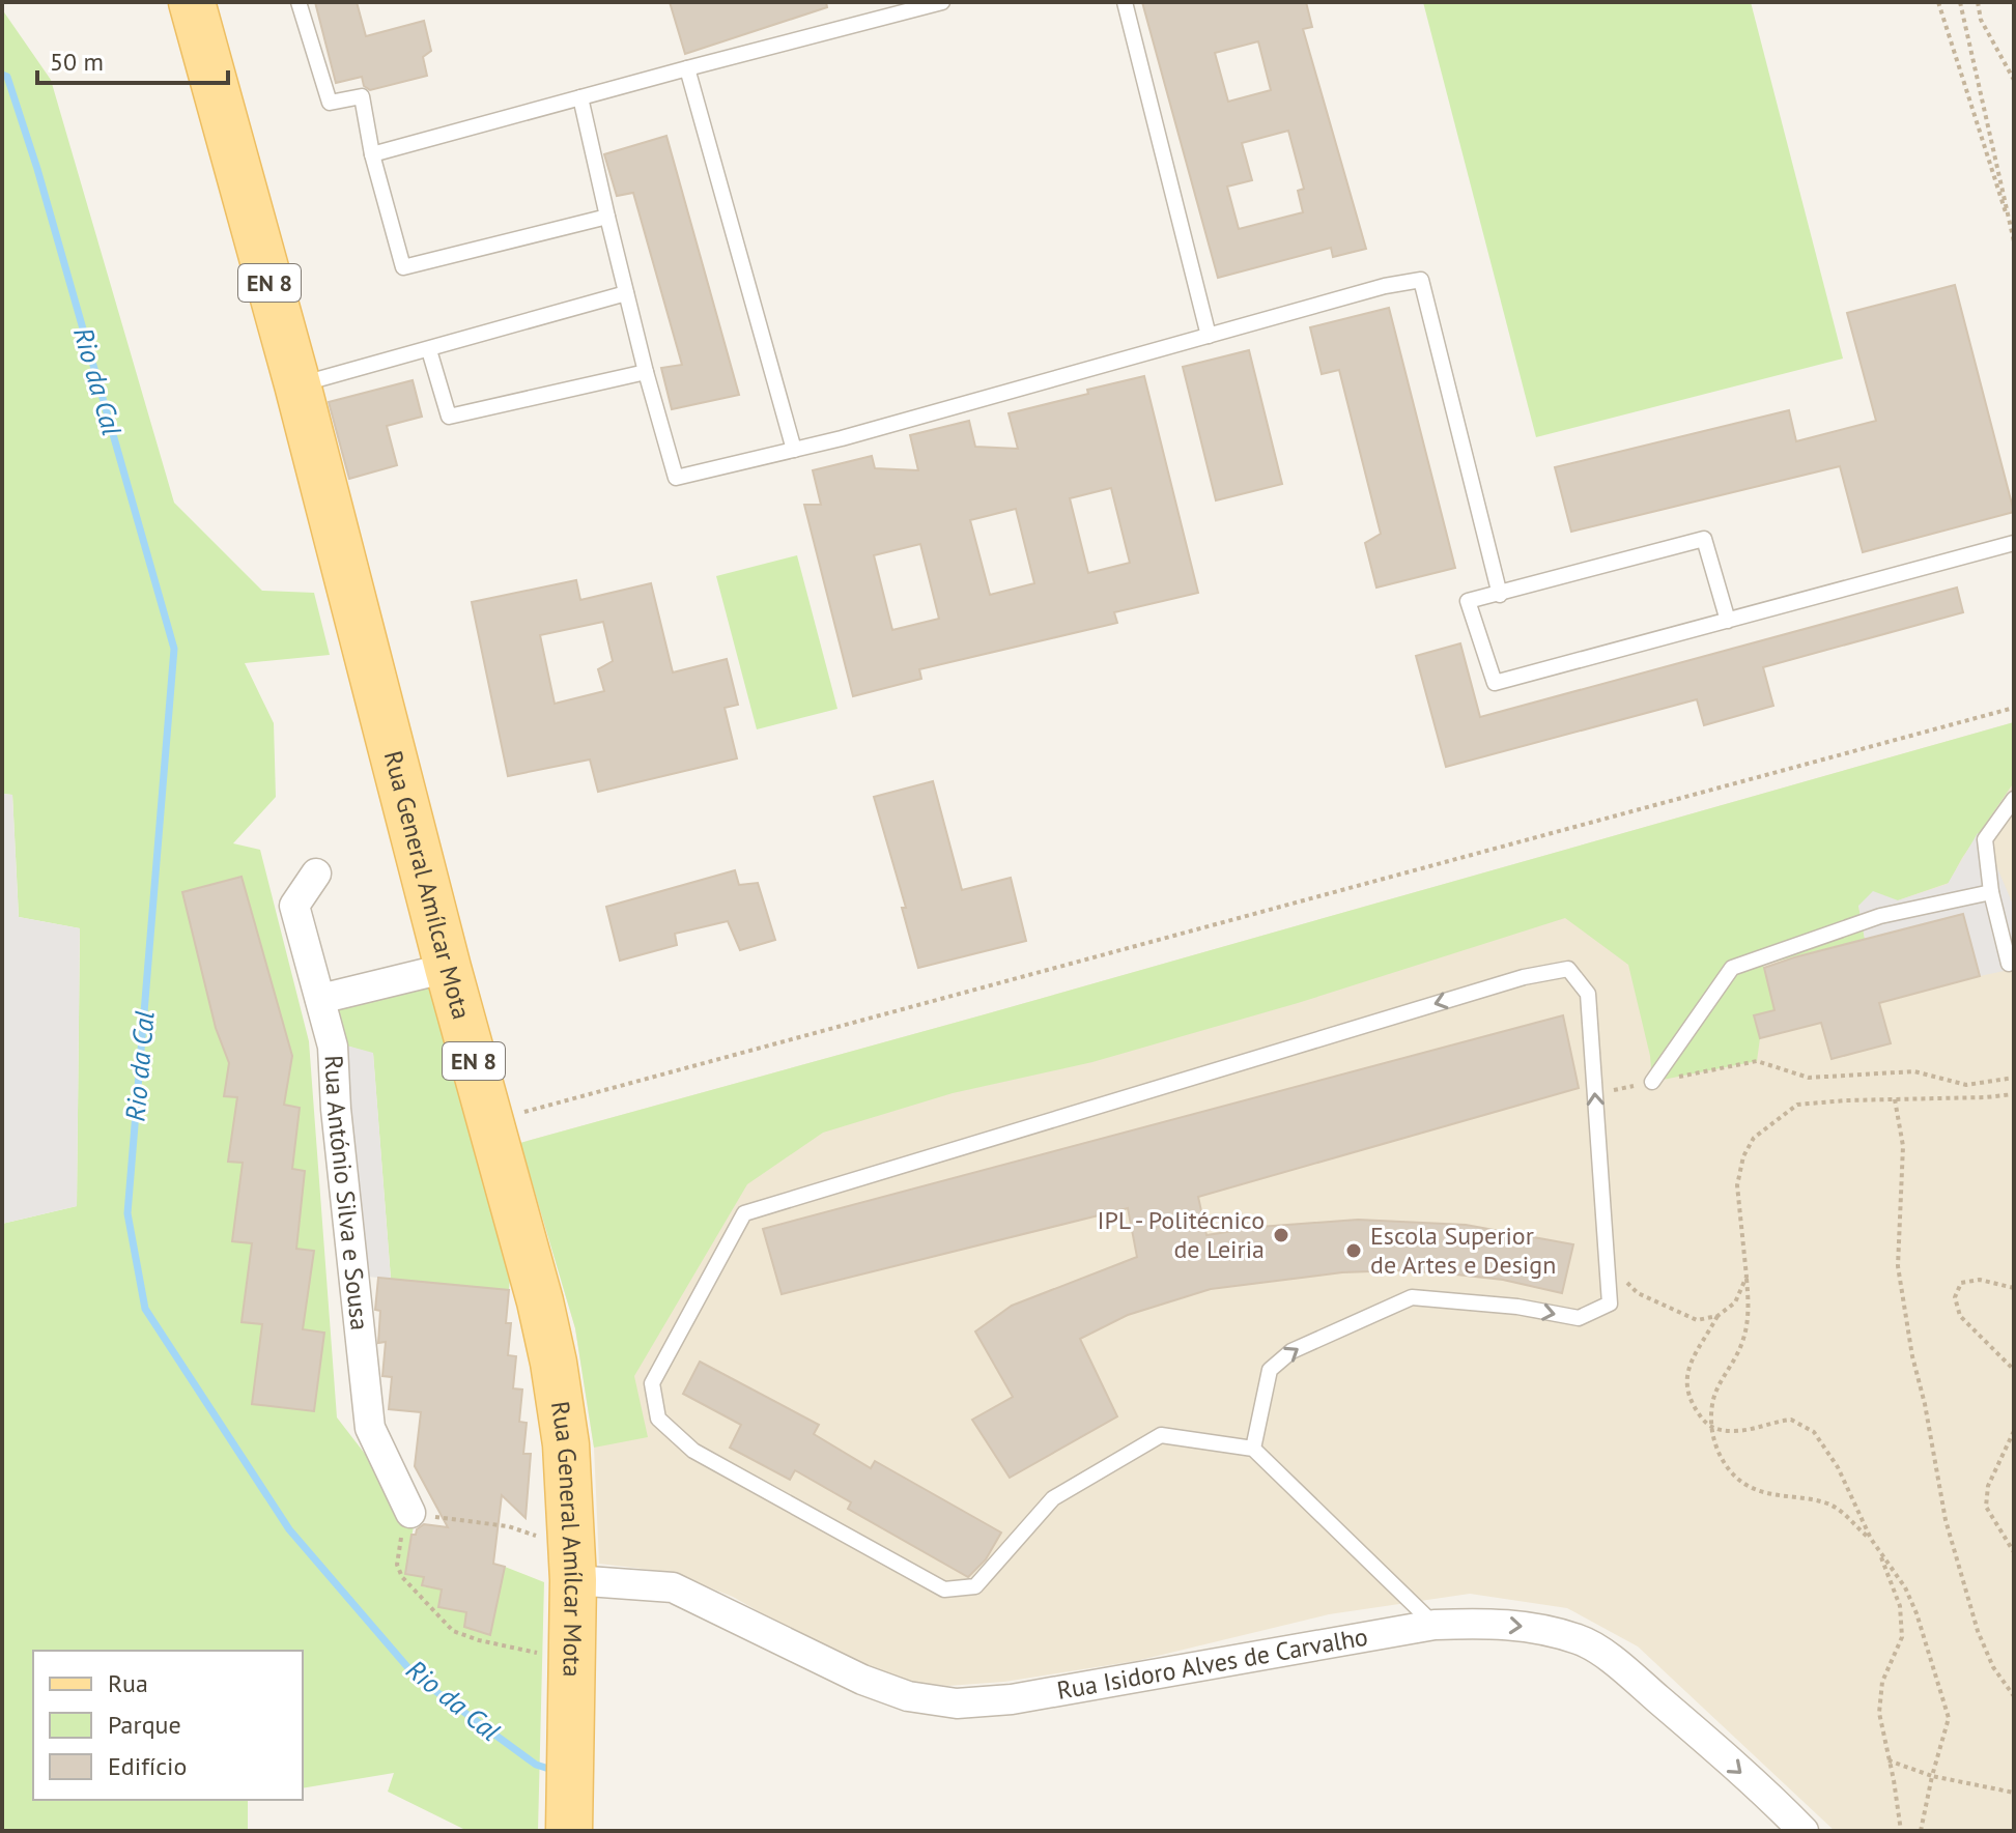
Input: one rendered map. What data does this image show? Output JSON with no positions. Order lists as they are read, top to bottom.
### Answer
{
  "streets": {
    "main road": ["EN 8", "Rua General Amílcar Mota"],
    "street": ["Rua António Silva e Sousa", "Rua Isidoro Alves de Carvalho"]
  },
  "crossings": [
    ["Rua General Amílcar Mota", "Rua Isidoro Alves de Carvalho"]
  ],
  "water": ["Rio da Cal"],
  "places": ["IPL - Politécnico de Leiria", "Escola Superior de Artes e Design"],
  "legend": ["Rua", "Parque", "Edifício"],
  "scale_bar": "50 m"
}
